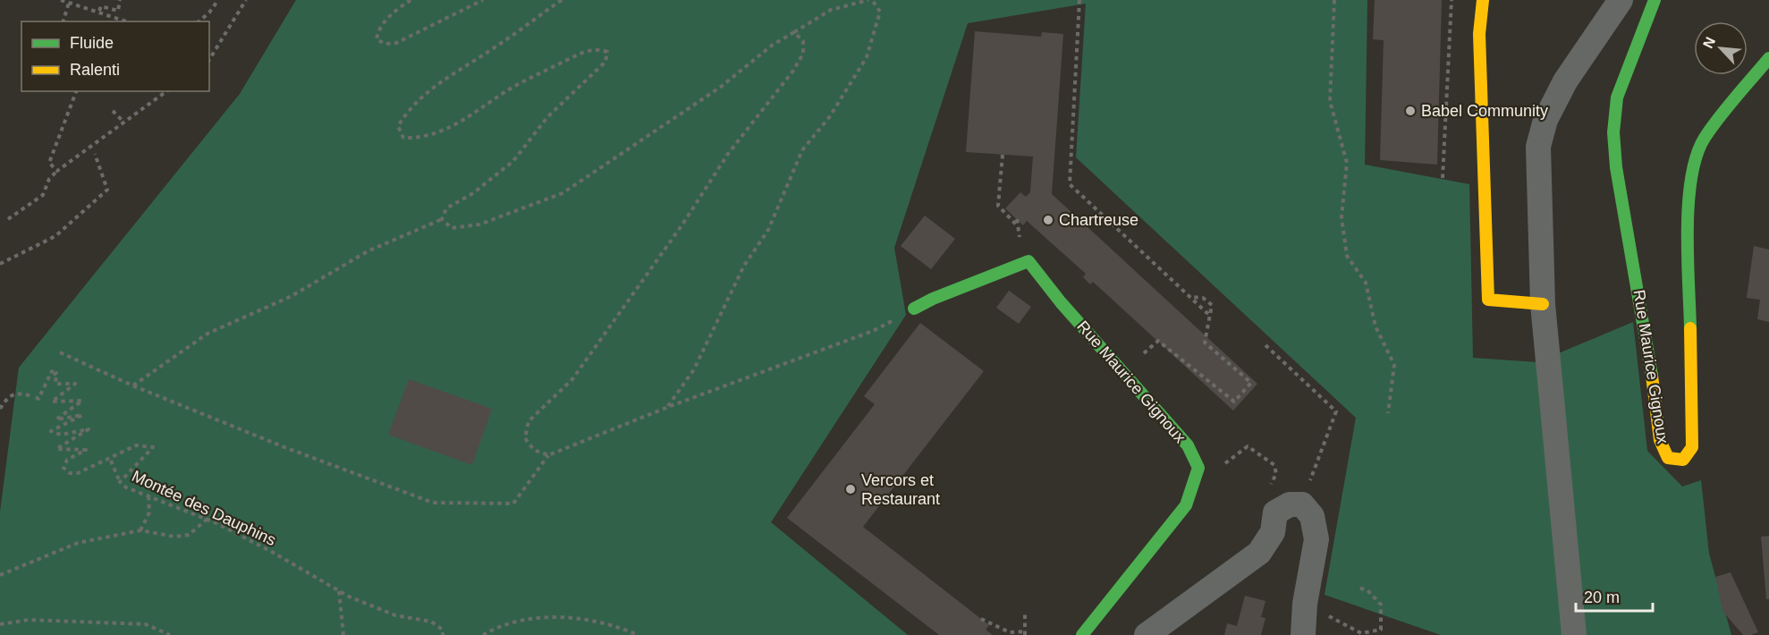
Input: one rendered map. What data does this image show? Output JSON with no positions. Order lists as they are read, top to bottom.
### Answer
{
  "streets": {
    "street": ["Rue Maurice Gignoux"],
    "path": ["Montée des Dauphins"]
  },
  "places": ["Babel Community", "Chartreuse", "Vercors et Restaurant"],
  "legend": ["Fluide", "Ralenti"],
  "scale_bar": "20 m",
  "north": "top left"
}
